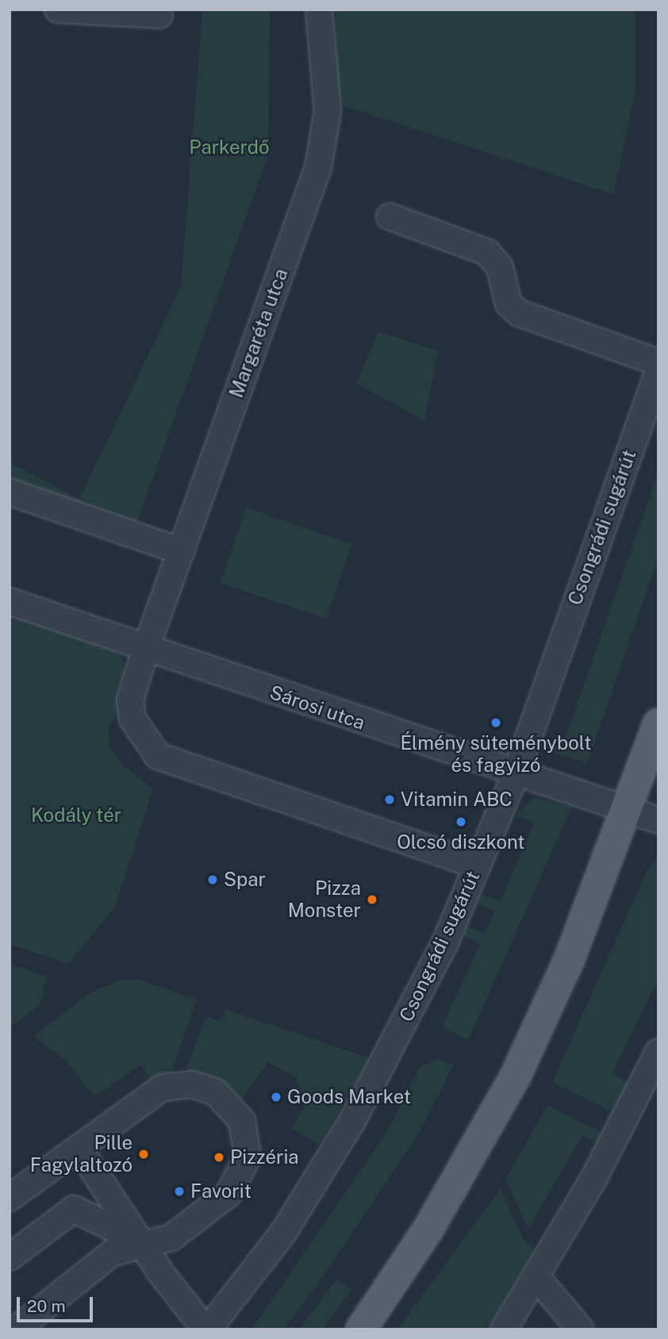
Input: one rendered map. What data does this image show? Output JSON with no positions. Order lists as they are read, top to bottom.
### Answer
{
  "streets": {
    "street": ["Margaréta utca", "Csongrádi sugárút", "Sárosi utca"]
  },
  "crossings": [
    ["Margaréta utca", "Csongrádi sugárút"],
    ["Margaréta utca", "Sárosi utca"],
    ["Csongrádi sugárút", "Sárosi utca"]
  ],
  "parks": ["Parkerdő", "Kodály tér"],
  "places": [
    "Élmény süteménybolt és fagyizó",
    "Vitamin ABC",
    "Olcsó diszkont",
    "Spar",
    "Pizza Monster",
    "Goods Market",
    "Pille Fagylaltozó",
    "Pizzéria",
    "Favorit"
  ],
  "scale_bar": "20 m"
}
